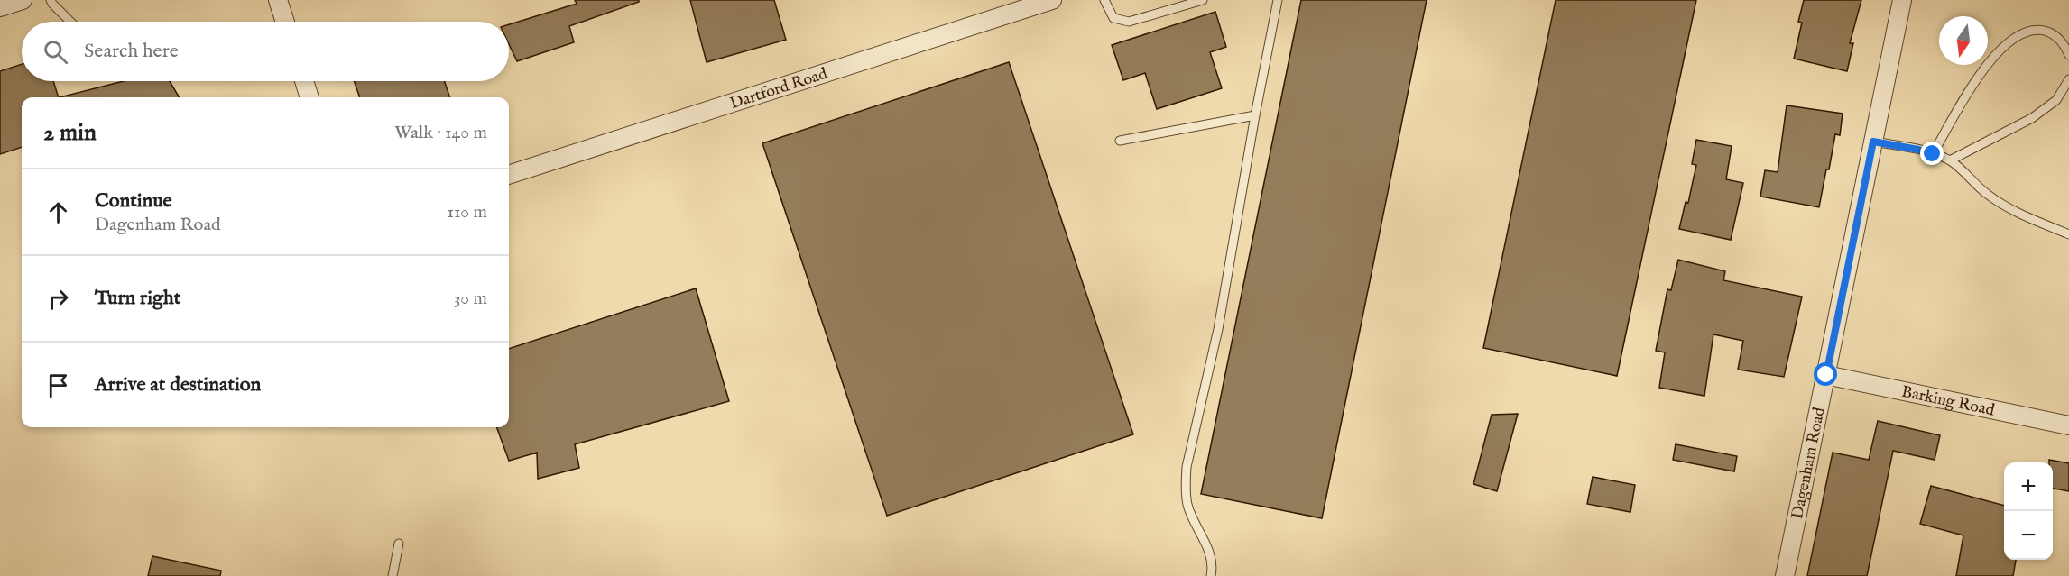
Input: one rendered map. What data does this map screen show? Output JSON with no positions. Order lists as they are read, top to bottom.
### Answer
{
  "streets": {
    "street": ["Dartford Road", "Barking Road", "Dagenham Road"]
  },
  "crossings": [
    ["Barking Road", "Dagenham Road"]
  ],
  "north": "bottom",
  "page": {
    "search": "Search here",
    "heading": ["2 min", "Walk · 140 m"],
    "list": [
      ["Continue", "Dagenham Road", "110 m"],
      ["Turn right", "30 m"],
      "Arrive at destination"
    ],
    "map_buttons": ["+", "−"]
  }
}
